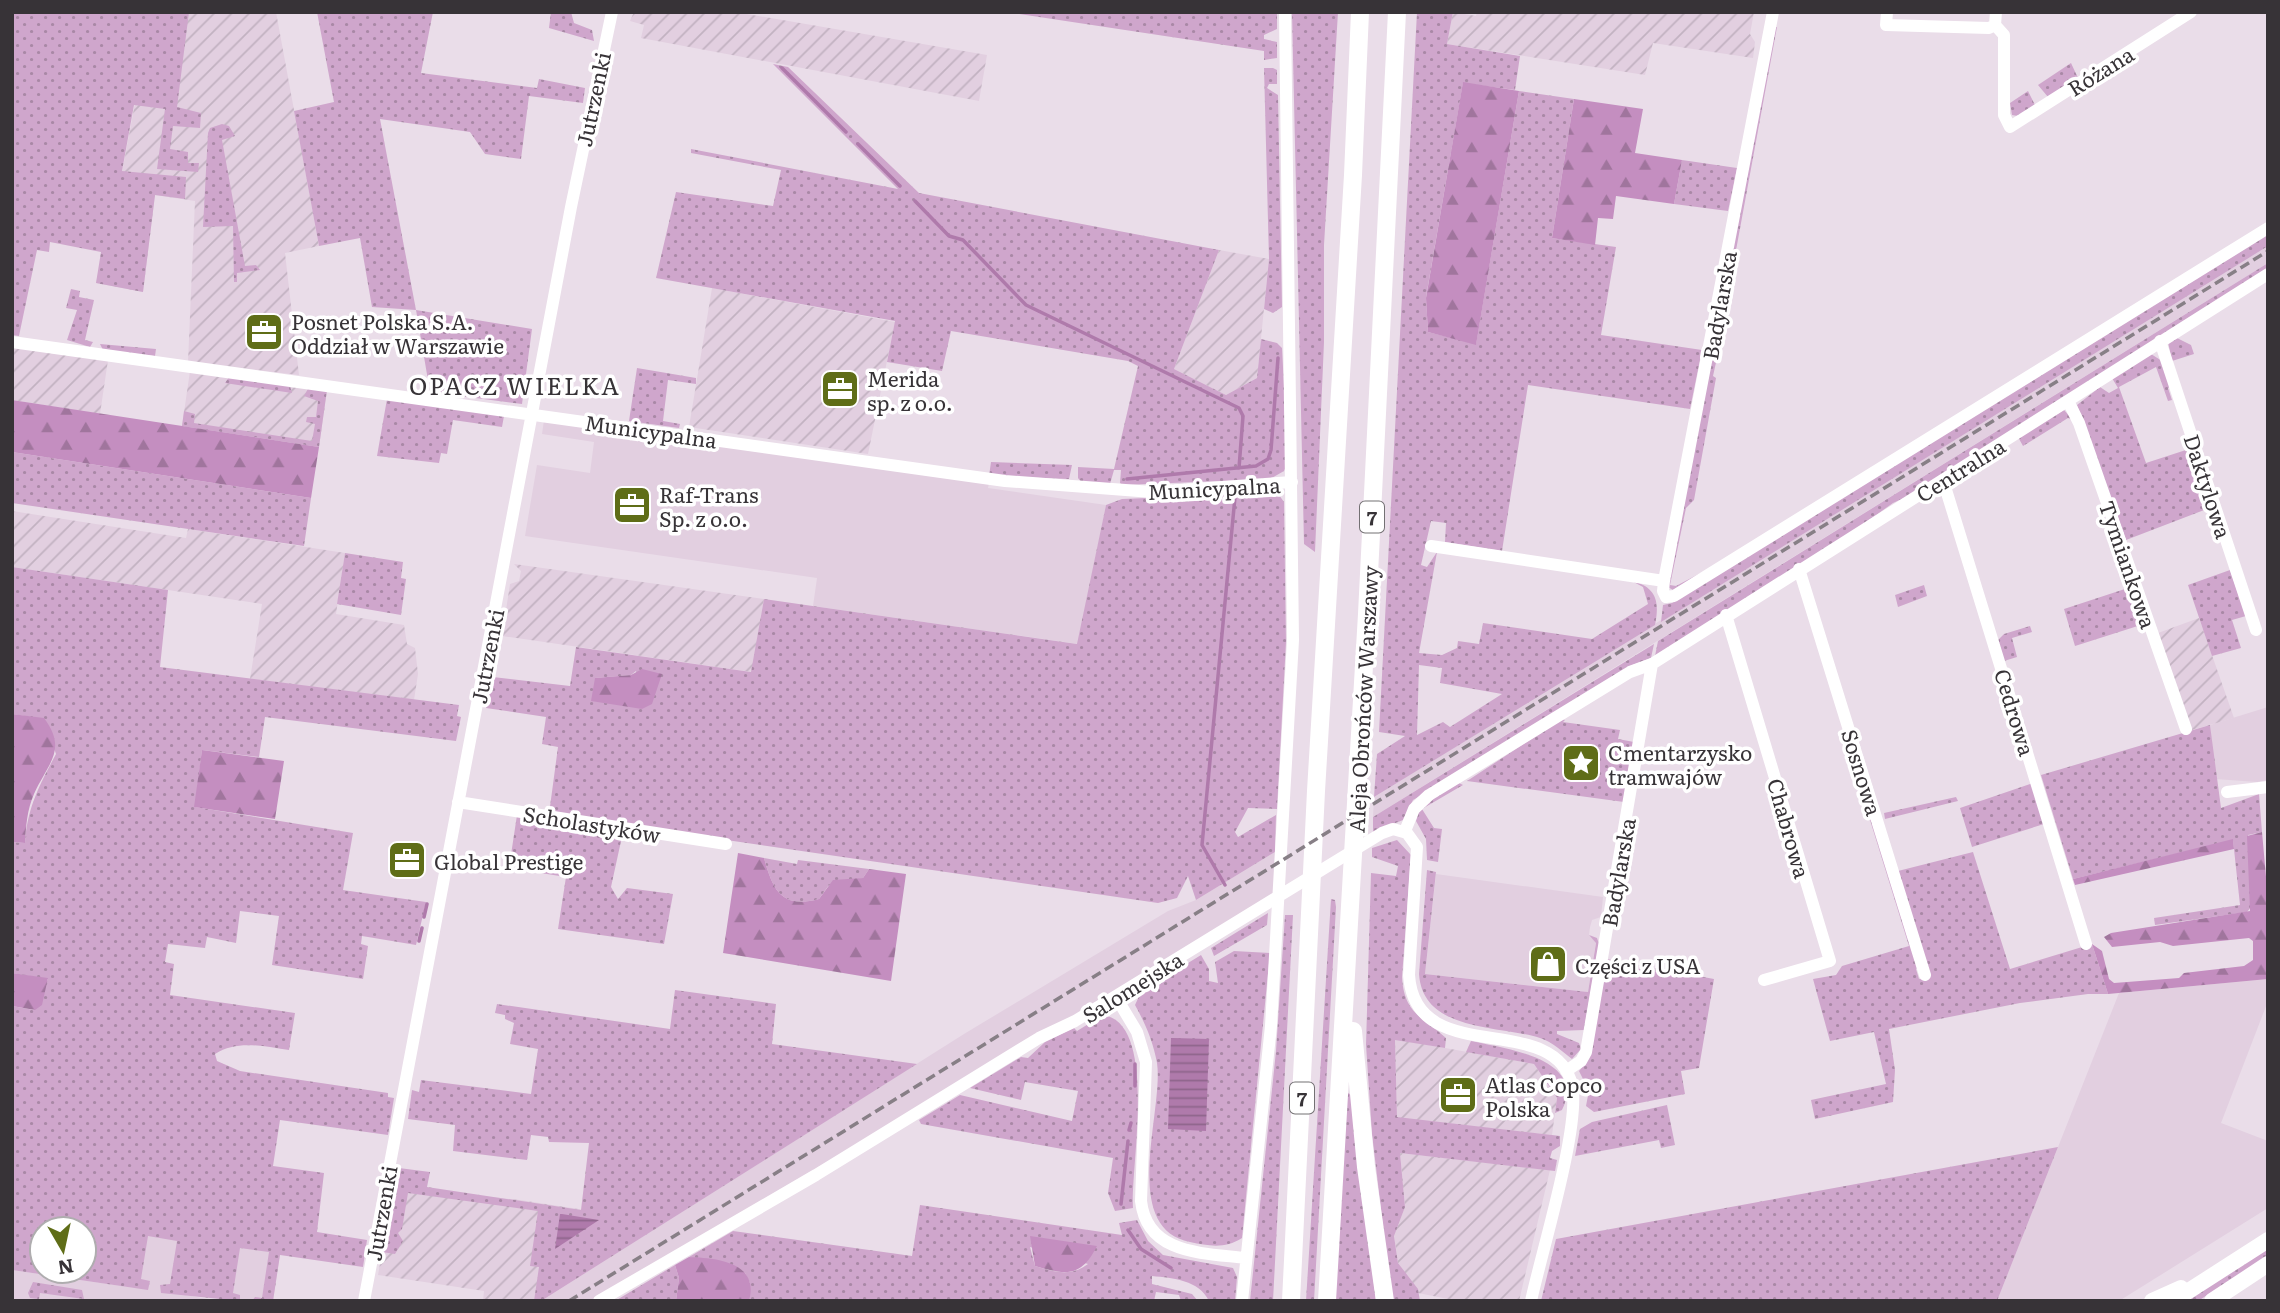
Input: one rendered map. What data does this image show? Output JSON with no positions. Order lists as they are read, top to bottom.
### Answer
{
  "streets": {
    "main road": ["7", "Aleja Obrońców Warszawy"],
    "street": [
      "Różana",
      "Jutrzenki",
      "Badylarska",
      "Municypalna",
      "Centralna",
      "Daktylowa",
      "Tymiankowa",
      "Cedrowa",
      "Sosnowa",
      "Scholastyków",
      "Chabrowa",
      "Salomejska"
    ]
  },
  "crossings": [
    ["Jutrzenki", "Municypalna"],
    ["Jutrzenki", "Scholastyków"],
    ["Badylarska", "Centralna"],
    ["Centralna", "Daktylowa"],
    ["Centralna", "Tymiankowa"],
    ["Centralna", "Cedrowa"],
    ["Centralna", "Sosnowa"],
    ["Centralna", "Chabrowa"]
  ],
  "districts": ["OPACZ WIELKA"],
  "places": {
    "office": [
      "Posnet Polska S.A. Oddział w Warszawie",
      "Merida sp. z o.o.",
      "Raf-Trans Sp. z o.o.",
      "Global Prestige",
      "Atlas Copco Polska"
    ],
    "place": ["Cmentarzysko tramwajów"],
    "shop": ["Części z USA"]
  },
  "north": "bottom"
}
